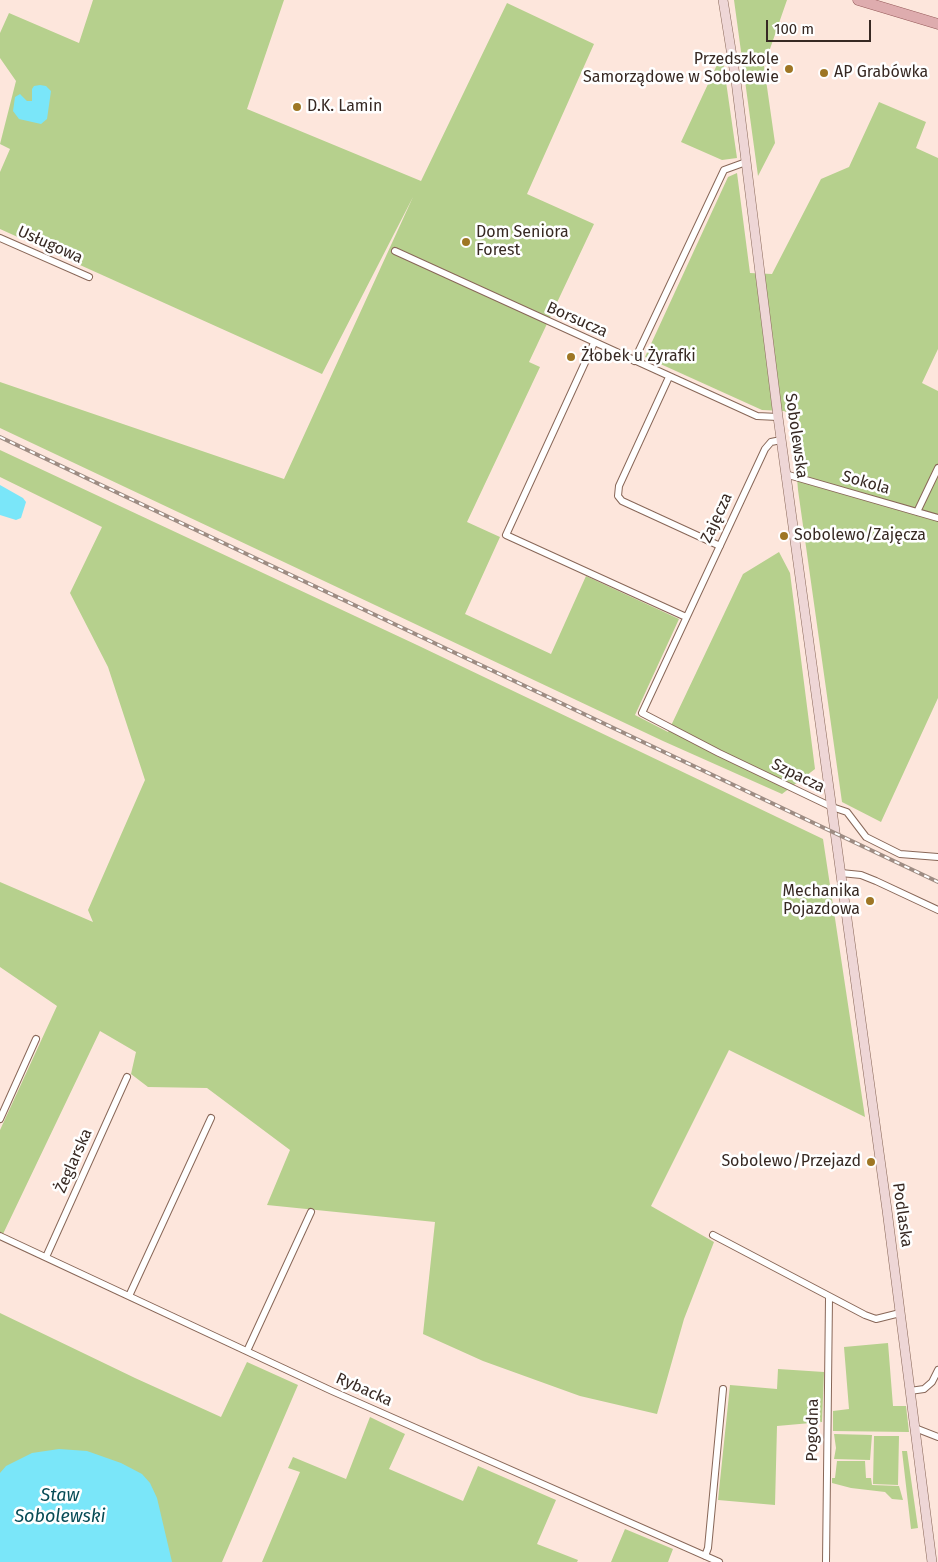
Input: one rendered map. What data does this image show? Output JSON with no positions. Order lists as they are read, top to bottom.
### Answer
{
  "streets": {
    "street": [
      "Usługowa",
      "Borsucza",
      "Sobolewska",
      "Sokola",
      "Zajęcza",
      "Szpacza",
      "Żeglarska",
      "Podlaska",
      "Rybacka",
      "Pogodna"
    ]
  },
  "crossings": [
    ["Borsucza", "Sobolewska"],
    ["Sobolewska", "Sokola"],
    ["Sobolewska", "Zajęcza"],
    ["Sobolewska", "Szpacza"],
    ["Sobolewska", "Podlaska"],
    ["Zajęcza", "Szpacza"],
    ["Żeglarska", "Rybacka"]
  ],
  "water": ["Staw Sobolewski"],
  "places": [
    "Przedszkole Samorządowe w Sobolewie",
    "AP Grabówka",
    "D.K. Lamin",
    "Dom Seniora Forest",
    "Żłobek u Żyrafki",
    "Sobolewo/Zajęcza",
    "Mechanika Pojazdowa",
    "Sobolewo/Przejazd"
  ],
  "scale_bar": "100 m"
}
